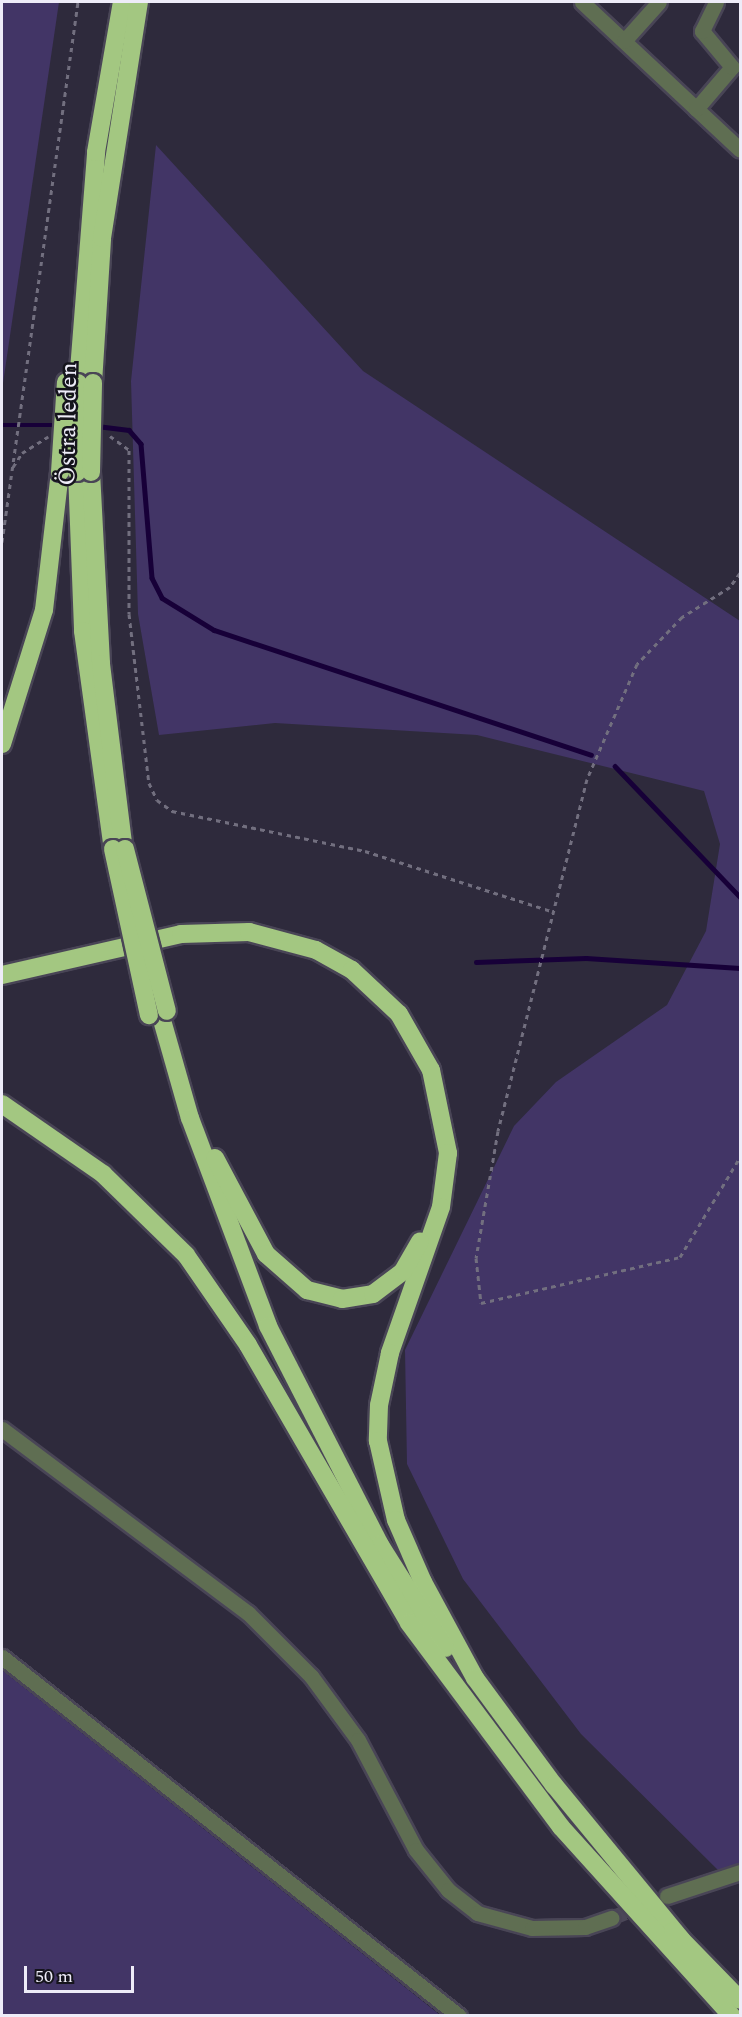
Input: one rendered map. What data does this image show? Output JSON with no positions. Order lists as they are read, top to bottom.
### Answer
{
  "streets": {
    "highway": ["Östra leden"]
  },
  "scale_bar": "50 m"
}
